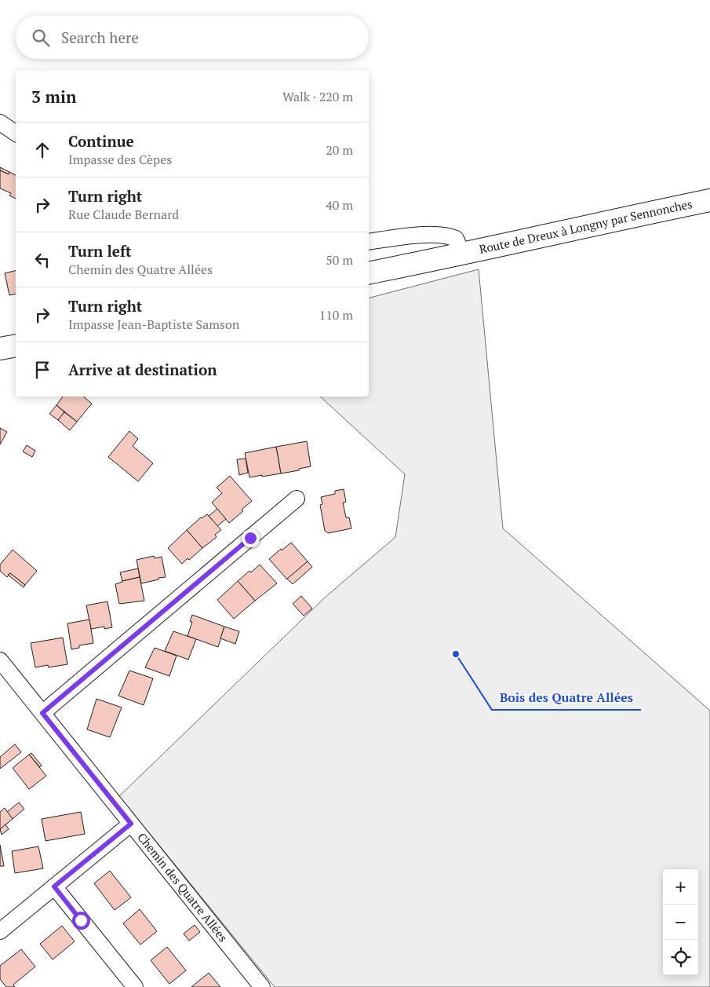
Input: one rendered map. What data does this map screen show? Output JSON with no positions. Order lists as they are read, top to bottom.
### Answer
{
  "streets": {
    "main road": ["Route de Dreux à Longny par Sennonches"],
    "street": ["Chemin des Quatre Allées"]
  },
  "places": ["Bois des Quatre Allées"],
  "page": {
    "search": "Search here",
    "heading": ["3 min", "Walk · 220 m"],
    "list": [
      ["Continue", "Impasse des Cèpes", "20 m"],
      ["Turn right", "Rue Claude Bernard", "40 m"],
      ["Turn left", "Chemin des Quatre Allées", "50 m"],
      ["Turn right", "Impasse Jean-Baptiste Samson", "110 m"],
      "Arrive at destination"
    ],
    "map_buttons": ["+", "−"]
  }
}
